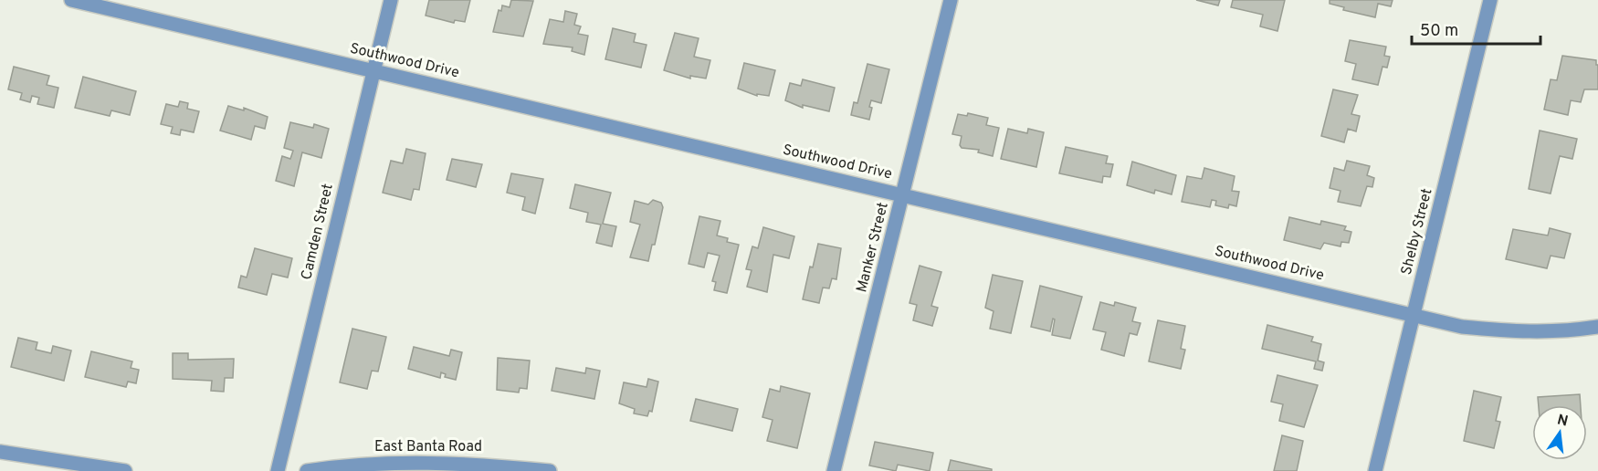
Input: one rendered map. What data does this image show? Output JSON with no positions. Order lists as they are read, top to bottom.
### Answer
{
  "streets": {
    "street": [
      "Southwood Drive",
      "Camden Street",
      "Shelby Street",
      "Manker Street",
      "East Banta Road"
    ]
  },
  "crossings": [
    ["Southwood Drive", "Camden Street"],
    ["Southwood Drive", "Shelby Street"],
    ["Southwood Drive", "Manker Street"]
  ],
  "scale_bar": "50 m",
  "north": "top"
}
